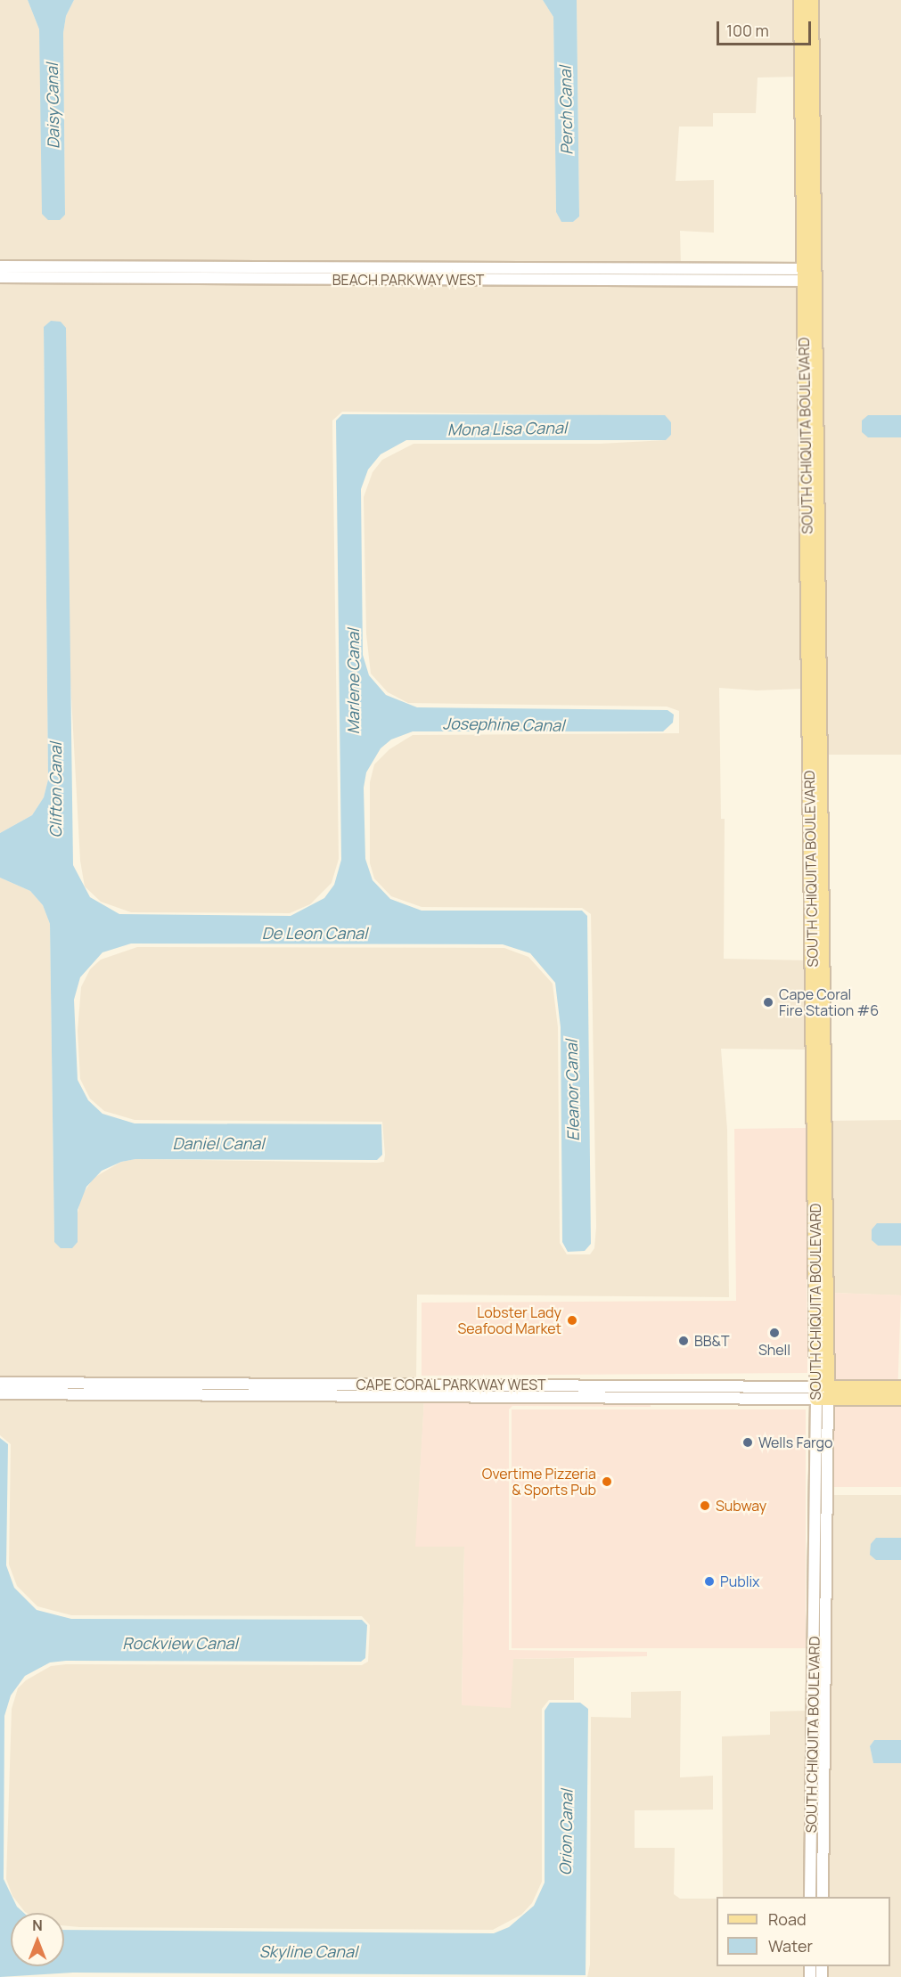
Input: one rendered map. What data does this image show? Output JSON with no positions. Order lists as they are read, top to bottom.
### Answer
{
  "streets": {
    "main road": ["SOUTH CHIQUITA BOULEVARD", "CAPE CORAL PARKWAY WEST"],
    "street": ["BEACH PARKWAY WEST"]
  },
  "crossings": [
    ["BEACH PARKWAY WEST", "SOUTH CHIQUITA BOULEVARD"],
    ["SOUTH CHIQUITA BOULEVARD", "CAPE CORAL PARKWAY WEST"]
  ],
  "water": [
    "Daisy Canal",
    "Perch Canal",
    "Mona Lisa Canal",
    "Marlene Canal",
    "Josephine Canal",
    "Clifton Canal",
    "De Leon Canal",
    "Eleanor Canal",
    "Daniel Canal",
    "Rockview Canal",
    "Orion Canal",
    "Skyline Canal"
  ],
  "places": [
    "Cape Coral Fire Station #6",
    "Lobster Lady Seafood Market",
    "Shell",
    "BB&T",
    "Wells Fargo",
    "Overtime Pizzeria & Sports Pub",
    "Subway",
    "Publix"
  ],
  "legend": ["Road", "Water"],
  "scale_bar": "100 m",
  "north": "top"
}
